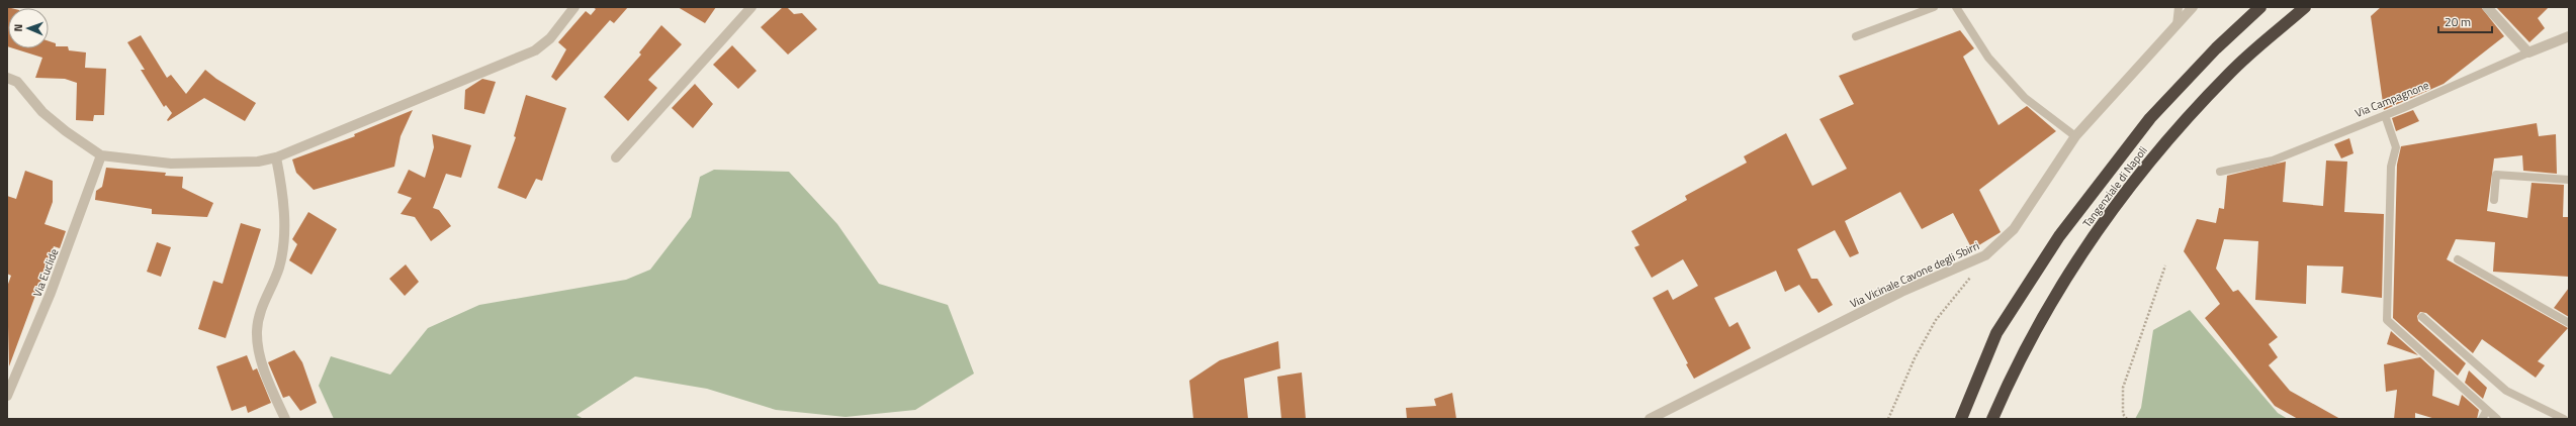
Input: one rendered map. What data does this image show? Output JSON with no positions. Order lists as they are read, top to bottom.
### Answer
{
  "streets": {
    "highway": ["Tangenziale di Napoli"],
    "street": ["Via Campagnone", "Via Euclide", "Via Vicinale Cavone degli Sbirri"]
  },
  "scale_bar": "20 m",
  "north": "left"
}
